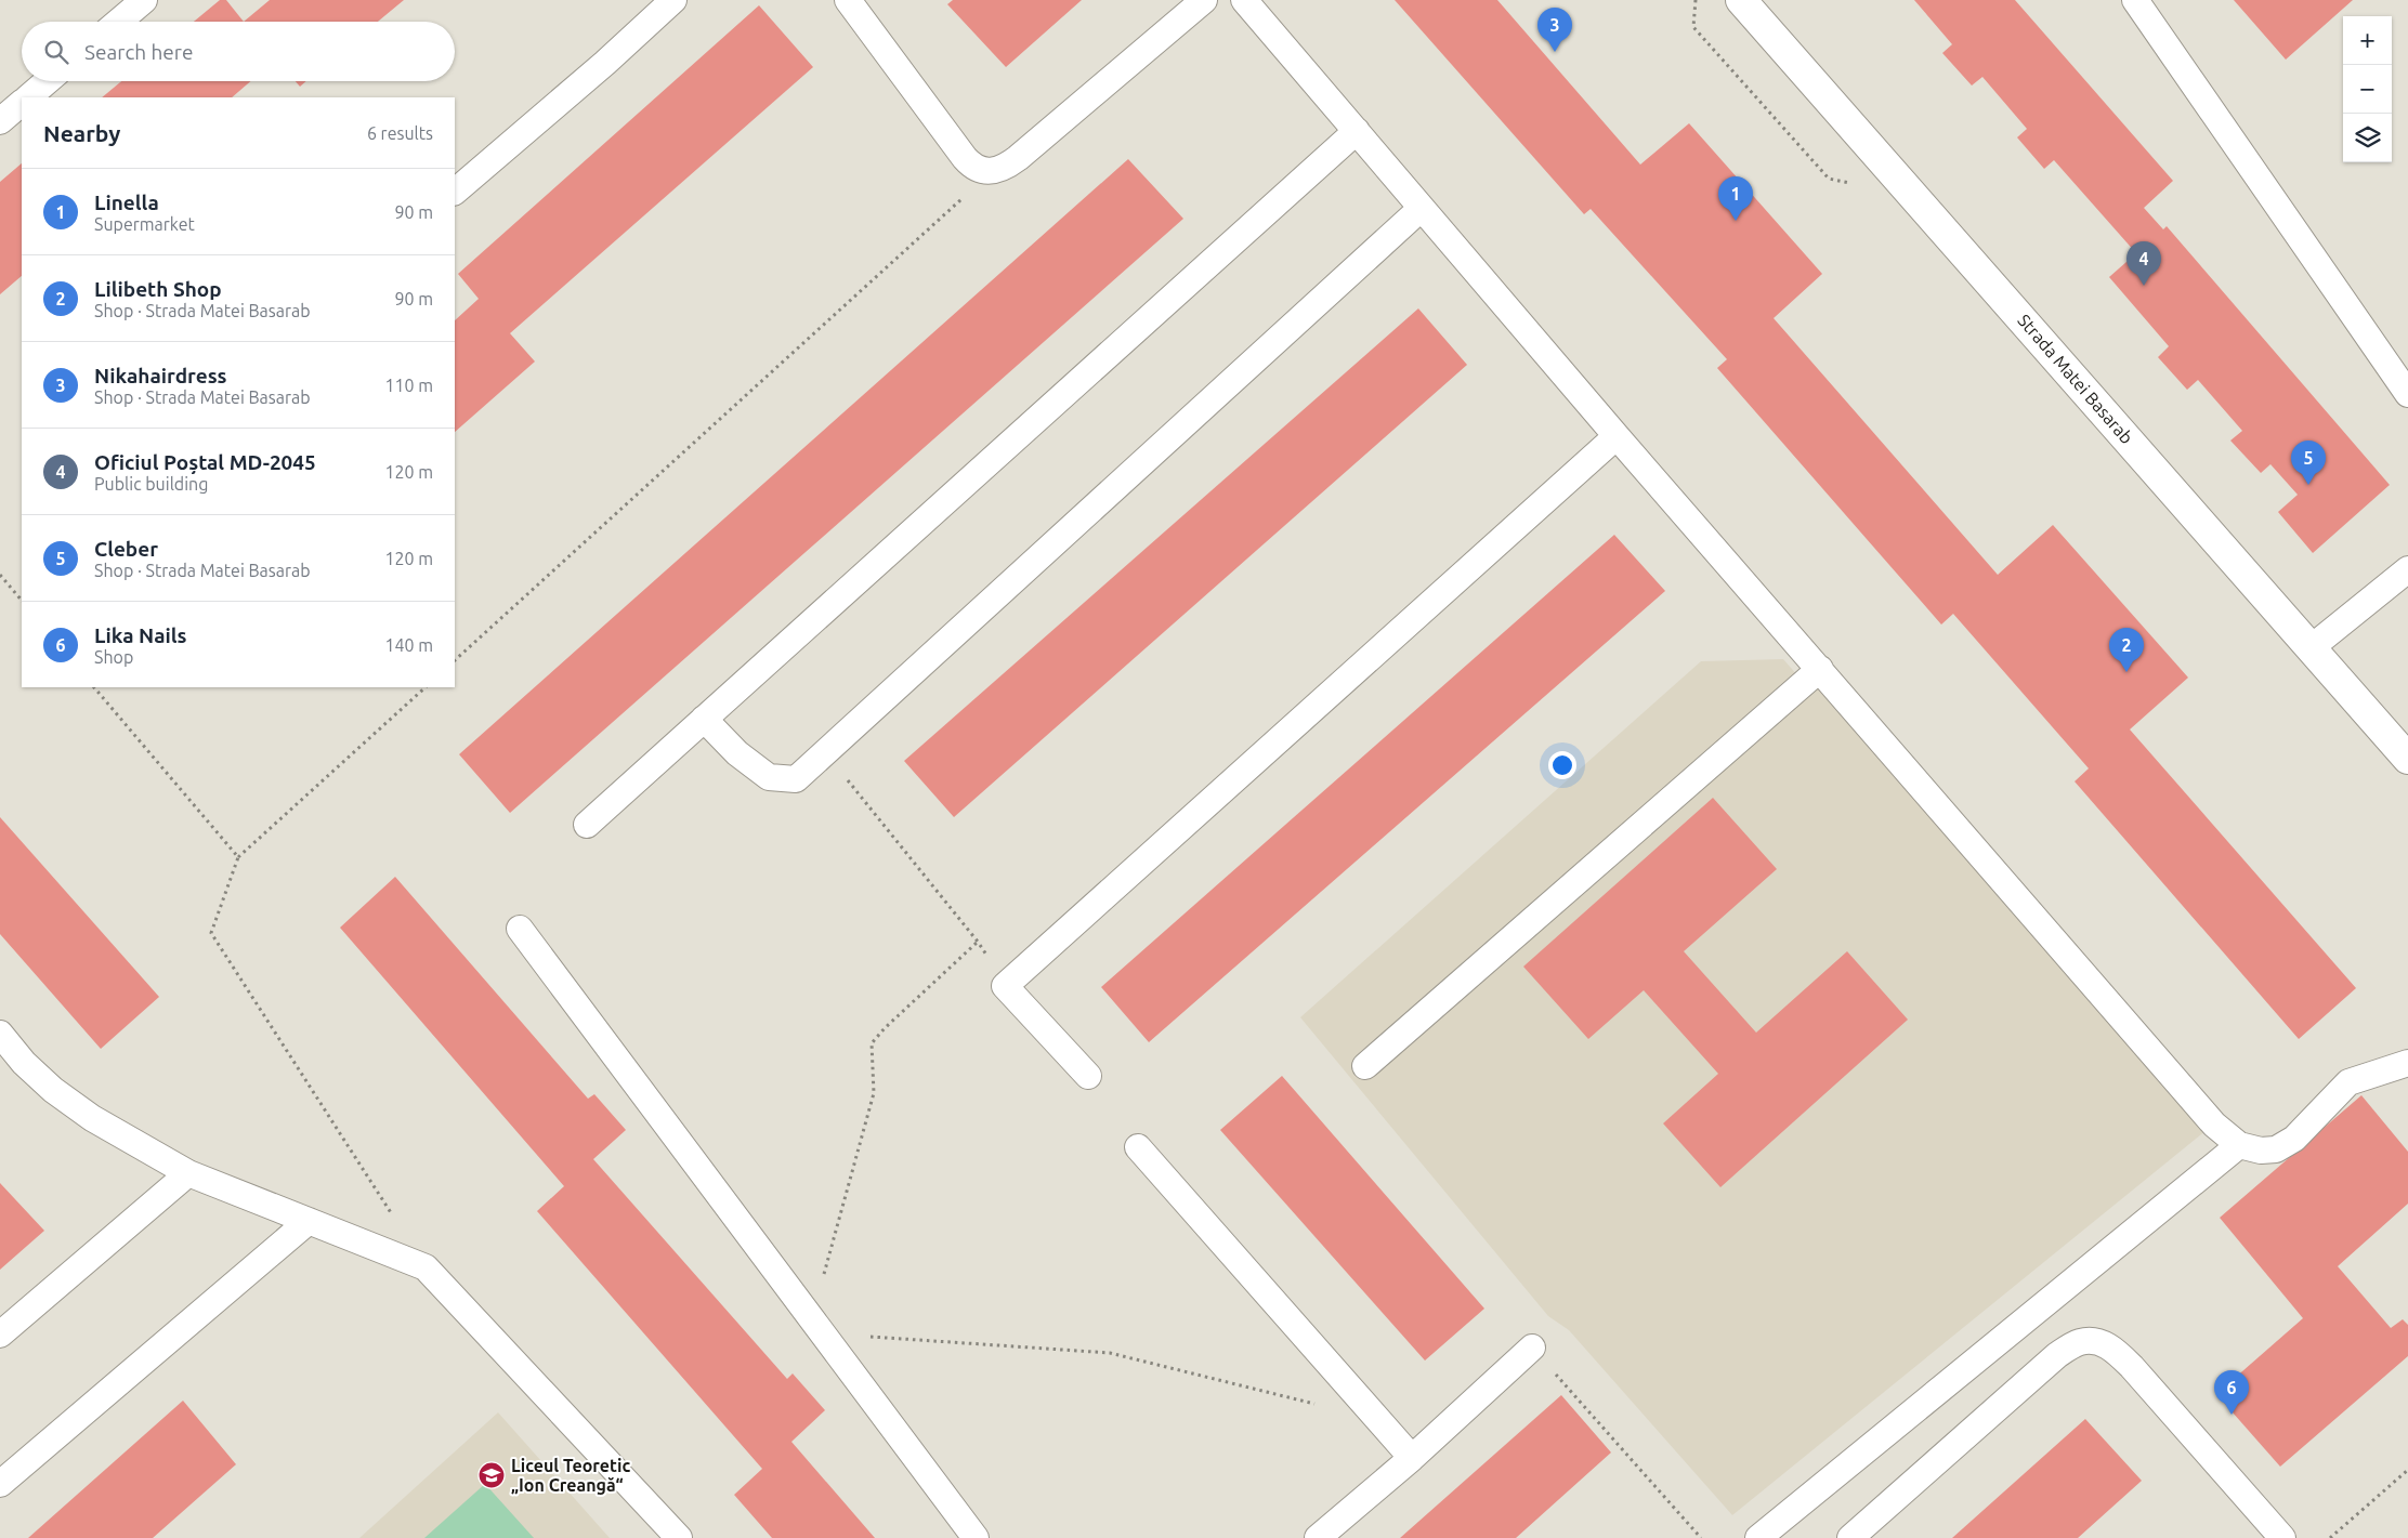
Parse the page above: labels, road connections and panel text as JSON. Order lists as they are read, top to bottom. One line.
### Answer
{"streets":{"street":["Strada Matei Basarab"]},"places":{"school or university":["Liceul Teoretic „Ion Creangă“"]},"page":{"pins":["3","1","4","5","2","6"],"map_buttons":["+","−"],"search":"Search here","heading":["Nearby","6 results"],"list":[{"mark":"1","name":"Linella","note":"Supermarket","value":"90 m"},{"mark":"2","name":"Lilibeth Shop","note":"Shop · Strada Matei Basarab","value":"90 m"},{"mark":"3","name":"Nikahairdress","note":"Shop · Strada Matei Basarab","value":"110 m"},{"mark":"4","name":"Oficiul Poștal MD-2045","note":"Public building","value":"120 m"},{"mark":"5","name":"Cleber","note":"Shop · Strada Matei Basarab","value":"120 m"},{"mark":"6","name":"Lika Nails","note":"Shop","value":"140 m"}]}}
